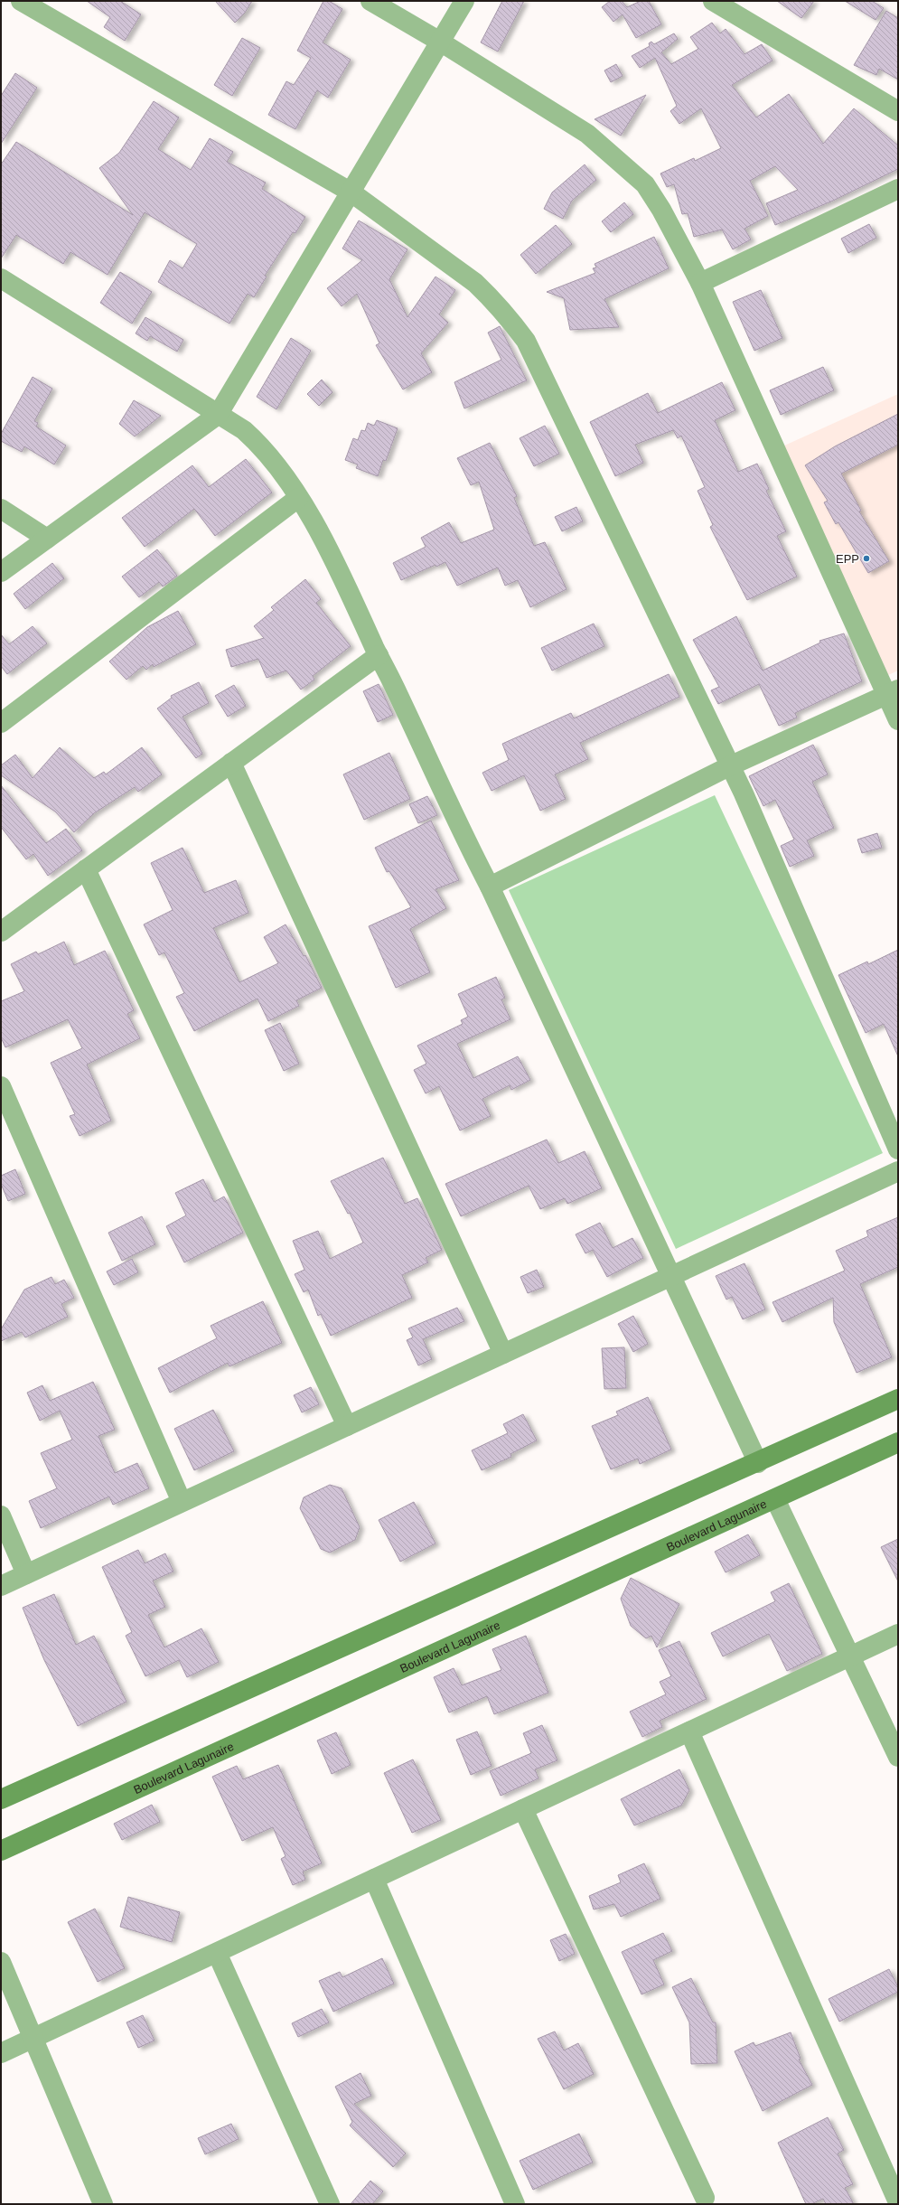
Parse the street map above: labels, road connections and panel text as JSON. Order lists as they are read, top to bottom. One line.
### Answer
{"streets":{"main road":["Boulevard Lagunaire"]},"places":["EPP"]}
